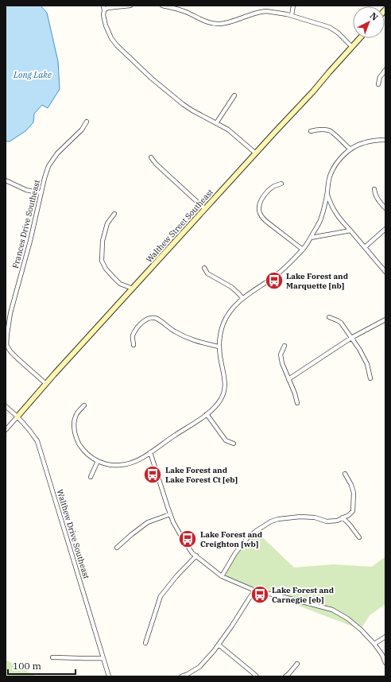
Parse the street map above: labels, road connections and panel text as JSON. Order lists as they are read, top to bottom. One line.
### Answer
{"streets":{"street":["Frances Drive Southeast","Walthew Street Southeast","Walthew Drive Southeast"]},"crossings":[["Frances Drive Southeast","Walthew Street Southeast"],["Walthew Street Southeast","Walthew Drive Southeast"]],"water":["Long Lake"],"places":{"bus stop":["Lake Forest and Marquette [nb]","Lake Forest and Lake Forest Ct [eb]","Lake Forest and Creighton [wb]","Lake Forest and Carnegie [eb]"]},"scale_bar":"100 m","north":"top right"}
